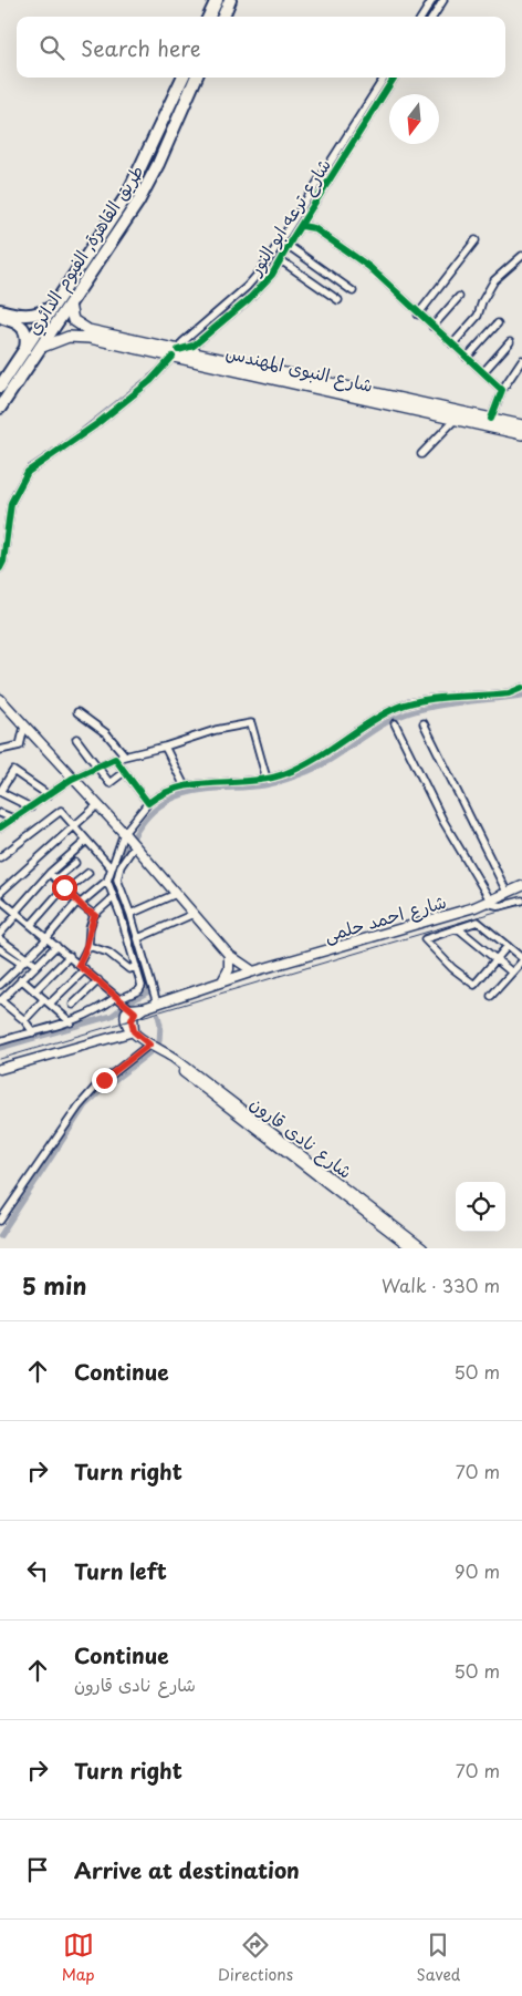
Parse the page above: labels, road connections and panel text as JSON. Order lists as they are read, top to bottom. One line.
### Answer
{"streets":{"highway":["طريق القاهرة, الفيوم الدائري"],"main road":["شارع النبوى المهندس","شارع احمد حلمى","شارع نادى قارون"],"street":["شارع ترعه ابو النور"]},"crossings":[["شارع ترعه ابو النور","شارع النبوى المهندس"],["طريق القاهرة, الفيوم الدائري","شارع النبوى المهندس"]],"north":"bottom","page":{"search":"Search here","heading":["5 min","Walk · 330 m"],"list":[["Continue","50 m"],["Turn right","70 m"],["Turn left","90 m"],["Continue","شارع نادى قارون","50 m"],["Turn right","70 m"],"Arrive at destination"],"nav":["Map","Directions","Saved"]}}
